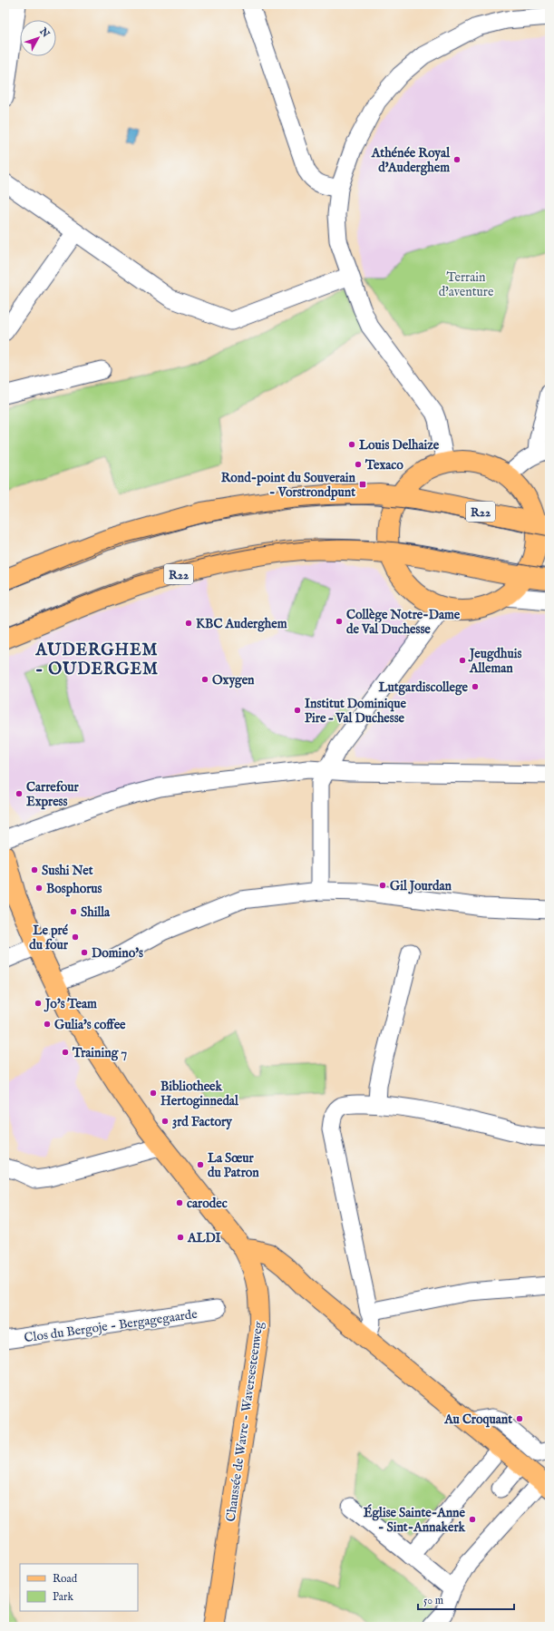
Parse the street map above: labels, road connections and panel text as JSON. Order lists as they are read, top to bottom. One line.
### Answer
{"streets":{"main road":["R22","Chaussée de Wavre - Waversesteenweg"],"street":["Clos du Bergoje - Bergagegaarde"]},"districts":["AUDERGHEM - OUDERGEM"],"parks":["Terrain d'aventure"],"places":{"other":["Athénée Royal d'Auderghem","Louis Delhaize","Texaco","Collège Notre-Dame de Val Duchesse","KBC Auderghem","Jeugdhuis Alleman","Oxygen","Lutgardiscollege","Institut Dominique Pire – Val Duchesse","Carrefour Express","Sushi Net","Gil Jourdan","Bosphorus","Shilla","Le pré du four","Domino's","Jo's Team","Gulia's coffee","Training 7","Bibliotheek Hertoginnedal","3rd Factory","La Sœur du Patron","carodec","ALDI","Au Croquant","Église Sainte-Anne - Sint-Annakerk"],"transit":["Rond-point du Souverain - Vorstrondpunt"]},"legend":["Road","Park"],"scale_bar":"50 m","north":"top right"}
